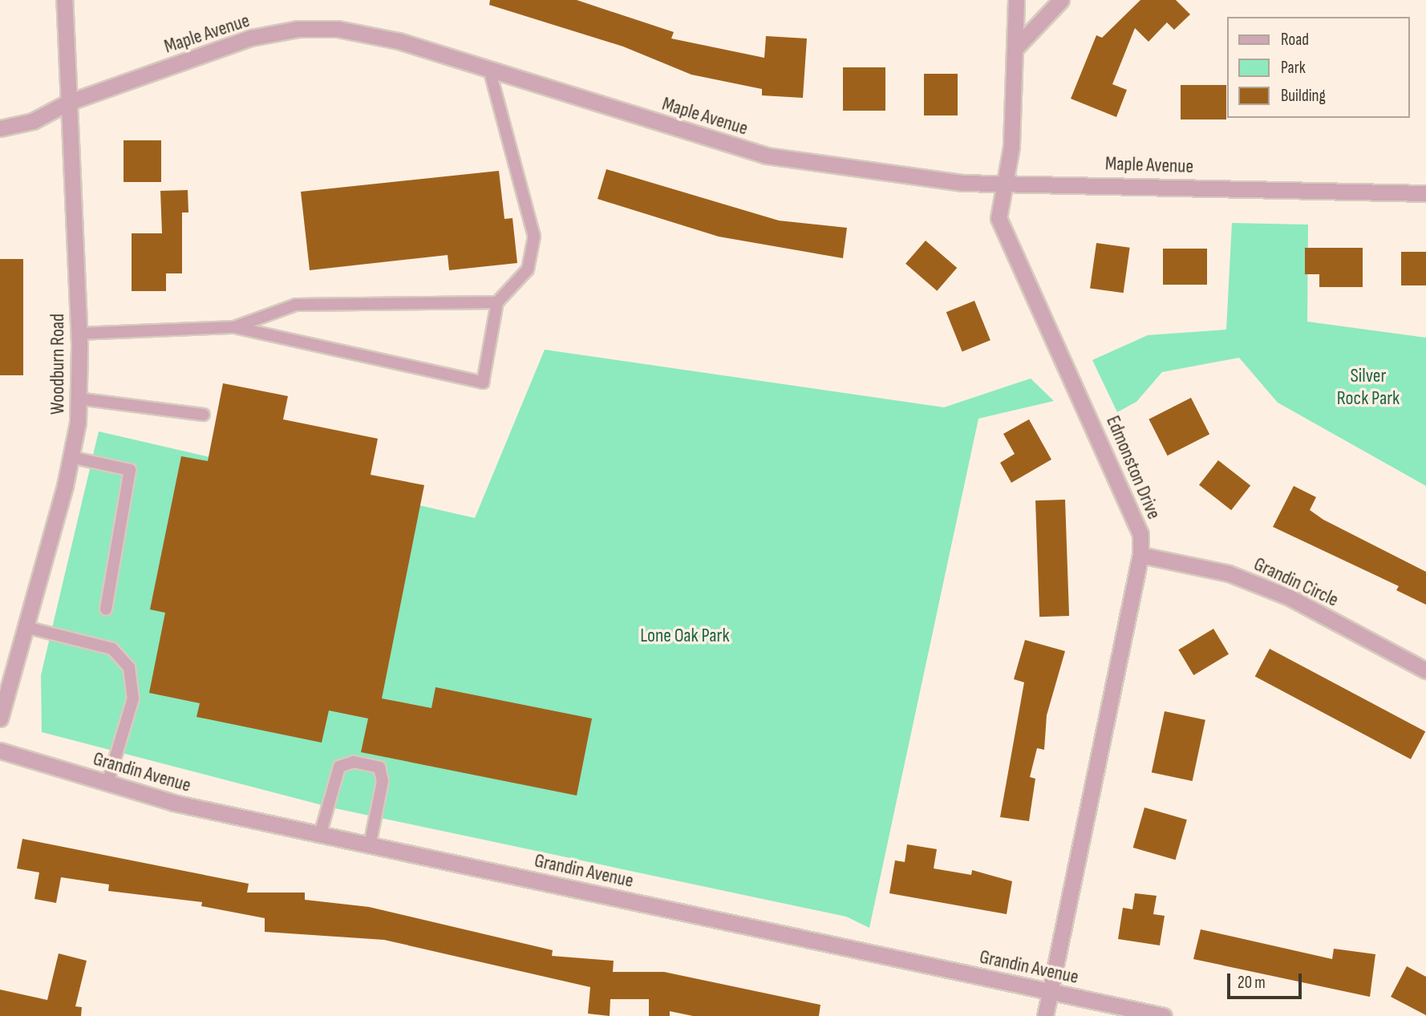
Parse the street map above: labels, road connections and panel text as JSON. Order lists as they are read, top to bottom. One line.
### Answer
{"streets":{"street":["Maple Avenue","Woodburn Road","Edmonston Drive","Grandin Circle","Grandin Avenue"]},"crossings":[["Maple Avenue","Woodburn Road"],["Maple Avenue","Edmonston Drive"],["Edmonston Drive","Grandin Circle"],["Edmonston Drive","Grandin Avenue"]],"parks":["Silver Rock Park","Lone Oak Park"],"legend":["Road","Park","Building"],"scale_bar":"20 m"}
